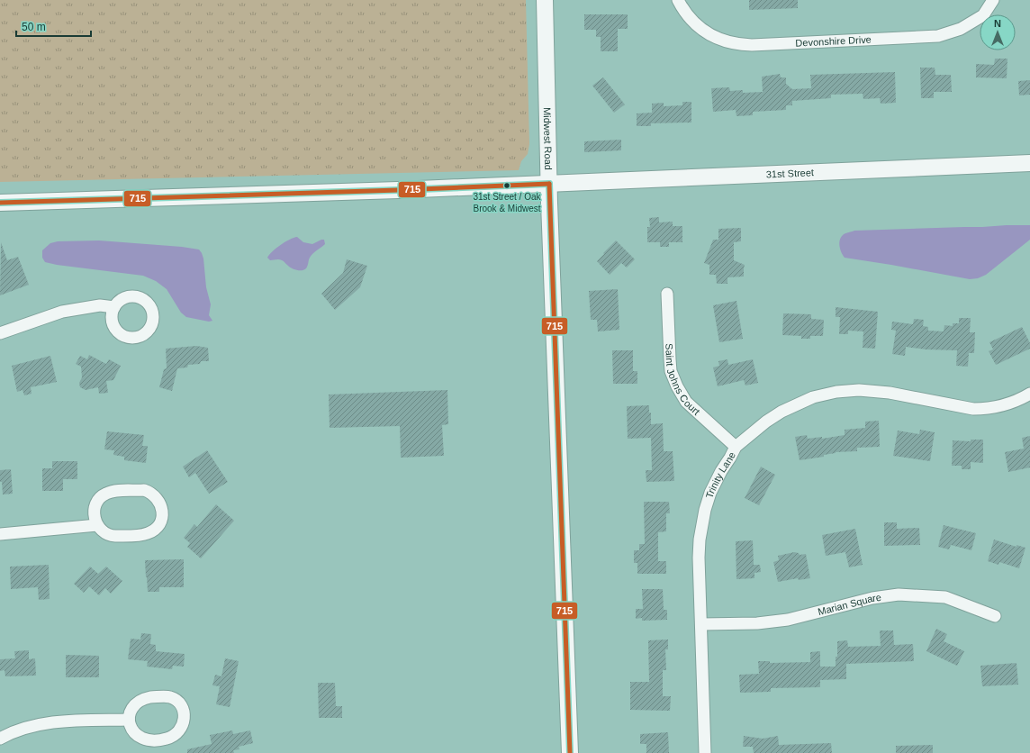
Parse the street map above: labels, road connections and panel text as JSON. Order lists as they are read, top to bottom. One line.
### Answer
{"streets":{"main road":["Midwest Road","31st Street"],"street":["Devonshire Drive","Saint Johns Court","Trinity Lane","Marian Square"]},"crossings":[["Midwest Road","31st Street"],["Saint Johns Court","Trinity Lane"],["Trinity Lane","Marian Square"]],"places":["31st Street / Oak Brook & Midwest"],"lines":["transit line 715"],"scale_bar":"50 m","north":"top"}
